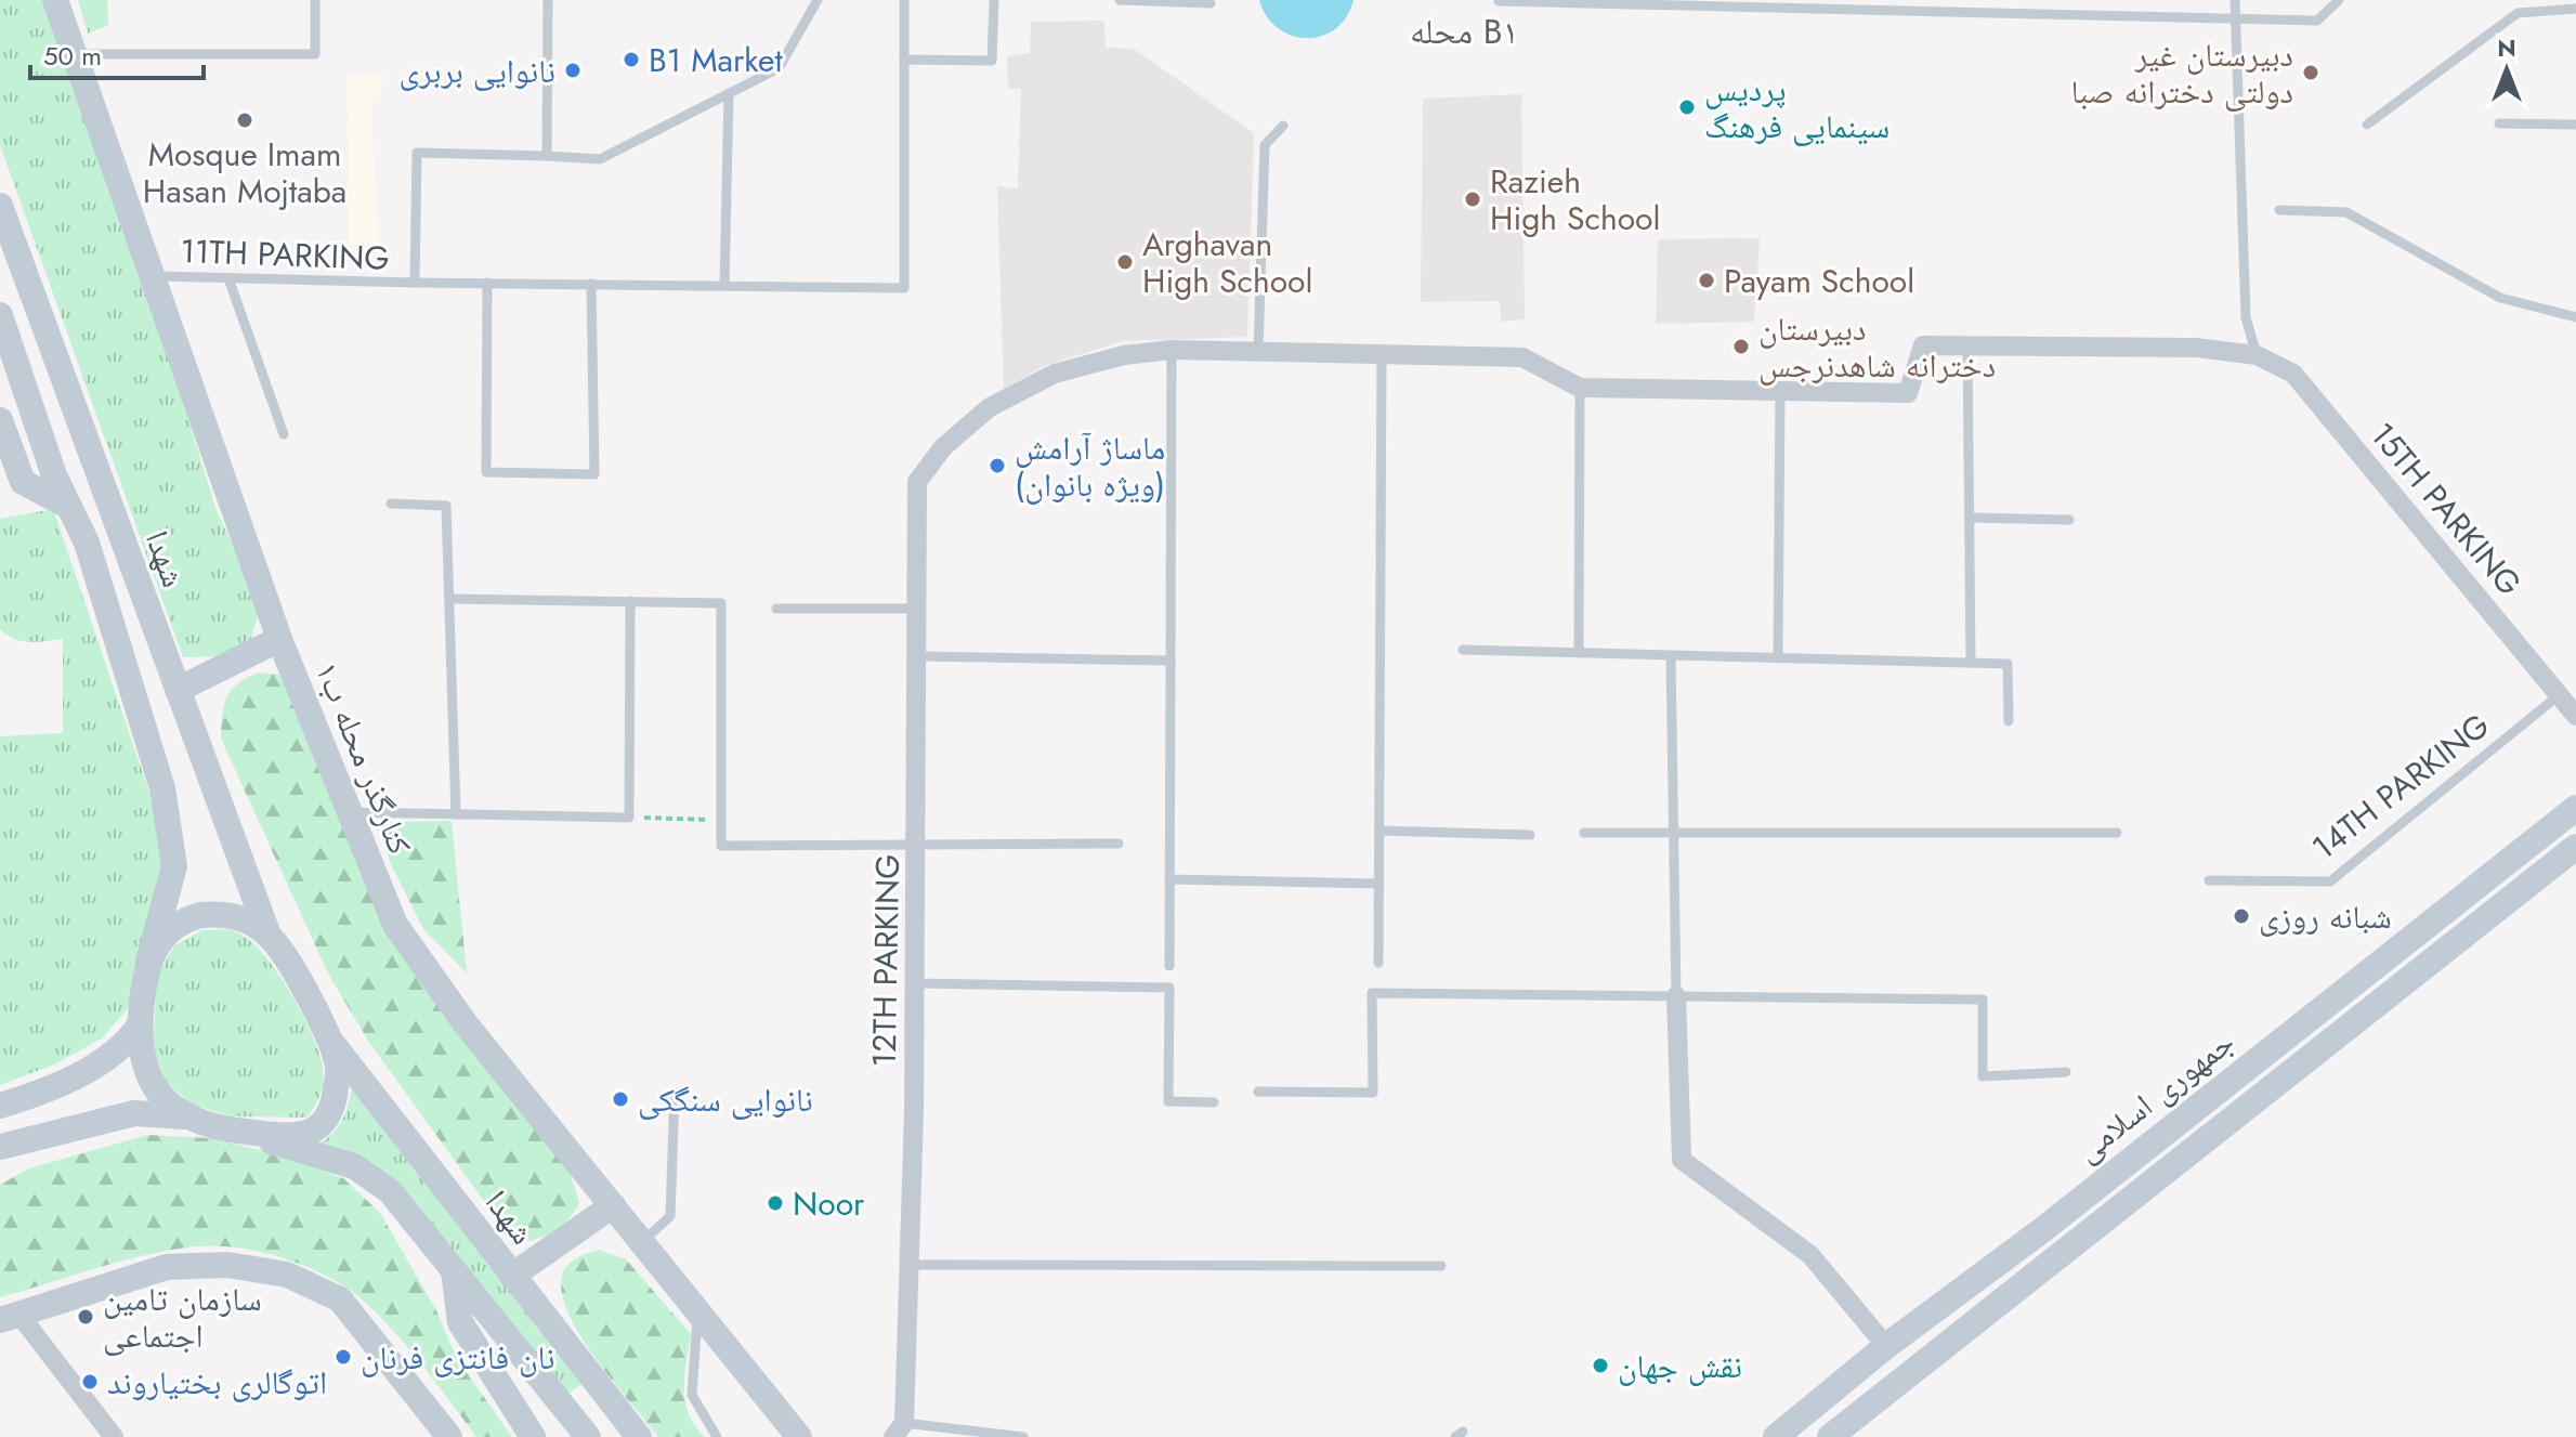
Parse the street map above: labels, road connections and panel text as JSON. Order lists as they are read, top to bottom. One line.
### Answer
{"streets":{"main road":["شهدا","کنارگذر محله ب۱","جمهوری اسلامی"],"street":["15TH PARKING","12TH PARKING"],"lane":["11TH PARKING","14TH PARKING"]},"crossings":[["11TH PARKING","کنارگذر محله ب۱"],["15TH PARKING","14TH PARKING"]],"districts":["محله B۱"],"places":["B1 Market","نانوایی بربری","دبیرستان غیر دولتی دخترانه صبا","پردیس سینمایی فرهنگ","Mosque Imam Hasan Mojtaba","Razieh High School","Arghavan High School","Payam School","دبیرستان دخترانه شاهدنرجس","ماساژ آرامش (ویژه بانوان)","شبانه روزی","نانوایی سنگکی","Noor","سازمان تامین اجتماعی","نان فانتزی فرنان","نقش جهان","اتوگالری بختیاروند"],"scale_bar":"50 m","north":"top"}
